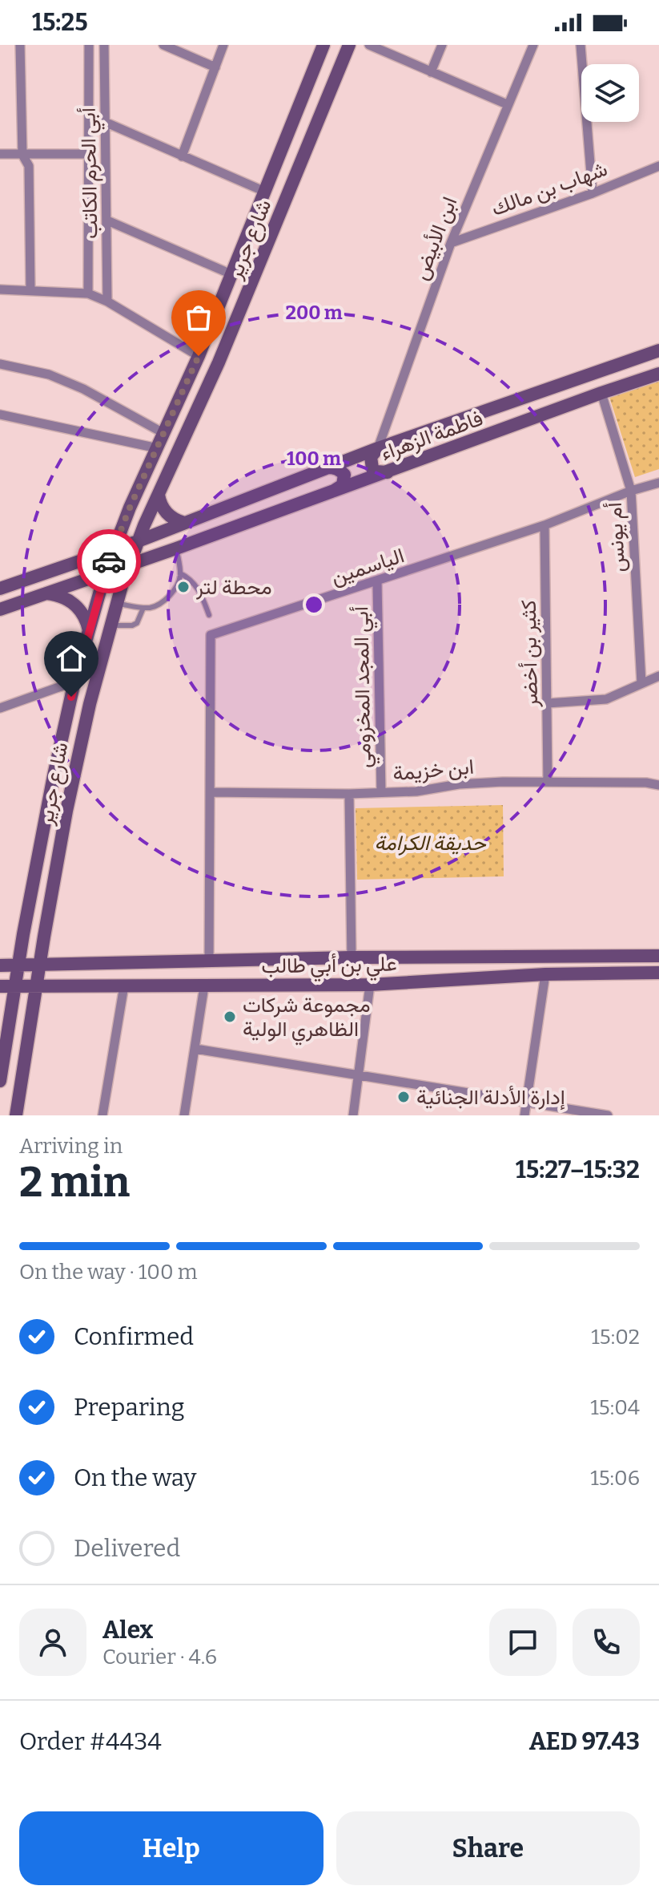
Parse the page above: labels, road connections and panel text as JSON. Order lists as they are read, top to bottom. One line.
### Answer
{"streets":{"main road":["شارع جرير","فاطمة الزهراء","علي بن أبي طالب"],"street":["أبي الحرم الكاتب","شهاب بن مالك","ابن الأبيض","أم يونس","الياسمين","كثير بن أخضر","أبي المجد المخزومي","ابن خزيمة"]},"crossings":[["شهاب بن مالك","ابن الأبيض"],["شارع جرير","فاطمة الزهراء"],["شارع جرير","علي بن أبي طالب"],["فاطمة الزهراء","أم يونس"],["أم يونس","الياسمين"],["الياسمين","كثير بن أخضر"],["الياسمين","أبي المجد المخزومي"],["الياسمين","ابن خزيمة"],["الياسمين","علي بن أبي طالب"],["كثير بن أخضر","ابن خزيمة"],["أبي المجد المخزومي","ابن خزيمة"]],"parks":["حديقة الكرامة"],"places":["محطة لتر","مجموعة شركات الظاهري الولية","إدارة الأدلة الجنائية"],"page":{"status":"15:25","heading":["2 min","Arriving in","15:27–15:32"],"panel":["Alex","Courier · 4.6","Order #4434","AED 97.43"],"bar":"On the way · 100 m","list":[["Confirmed","15:02"],["Preparing","15:04"],["On the way","15:06"],"Delivered"],"buttons":["Help","Share"]},"rings":["200 m","100 m"]}
